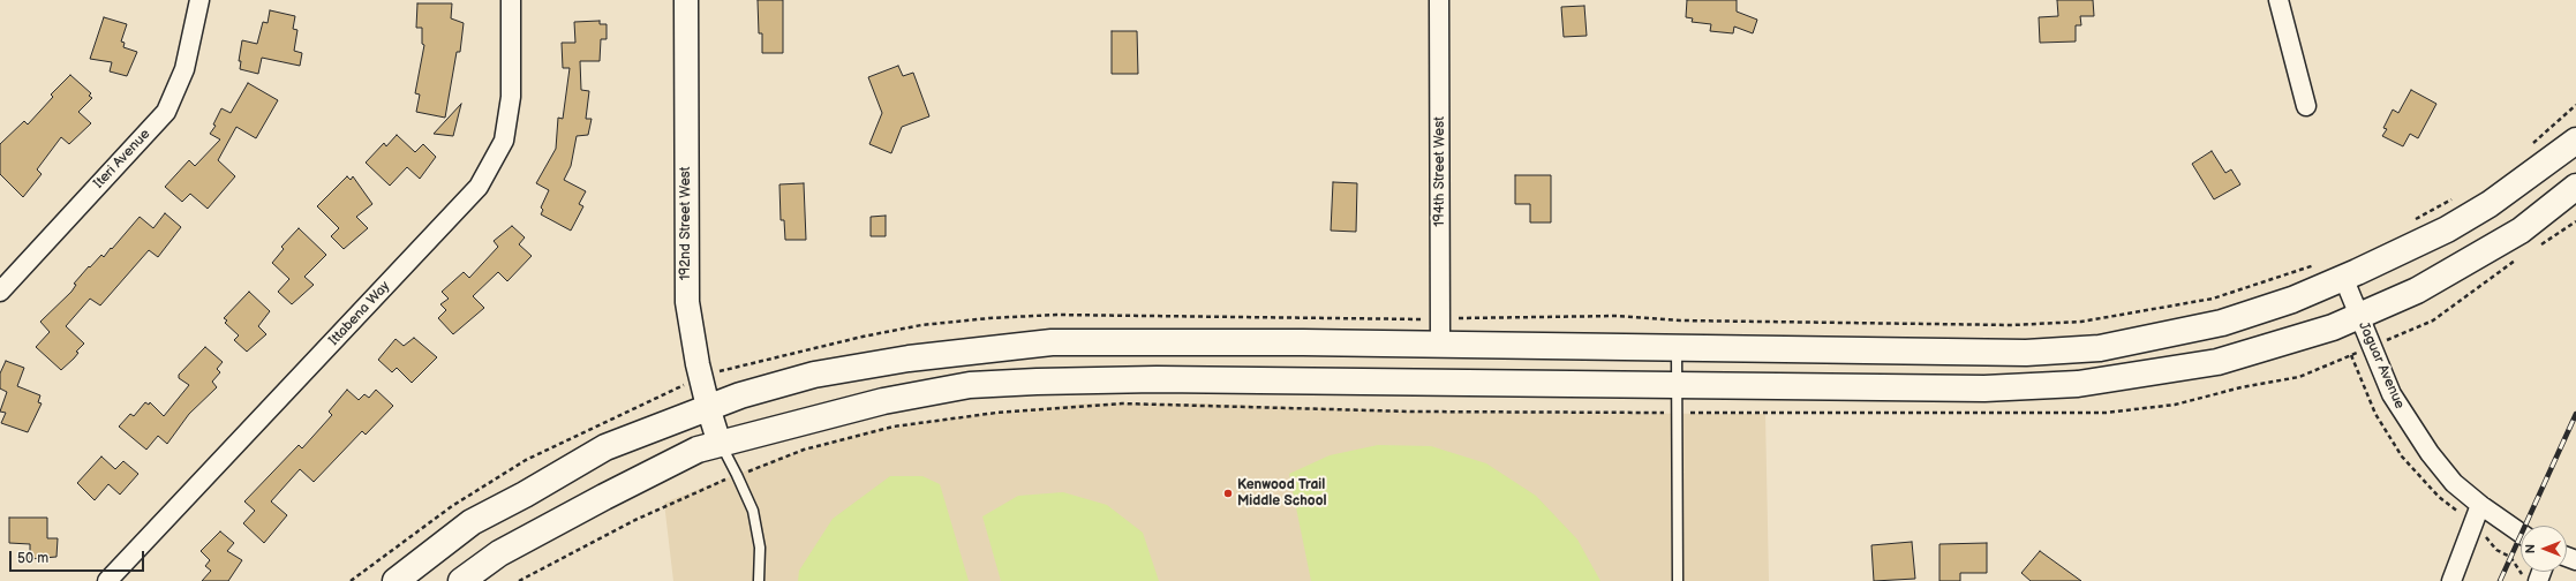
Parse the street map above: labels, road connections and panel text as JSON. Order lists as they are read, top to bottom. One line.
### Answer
{"streets":{"street":["Iteri Avenue","194th Street West","192nd Street West","Ittabena Way","Jaguar Avenue"]},"places":["Kenwood Trail Middle School"],"scale_bar":"50 m","north":"left"}
